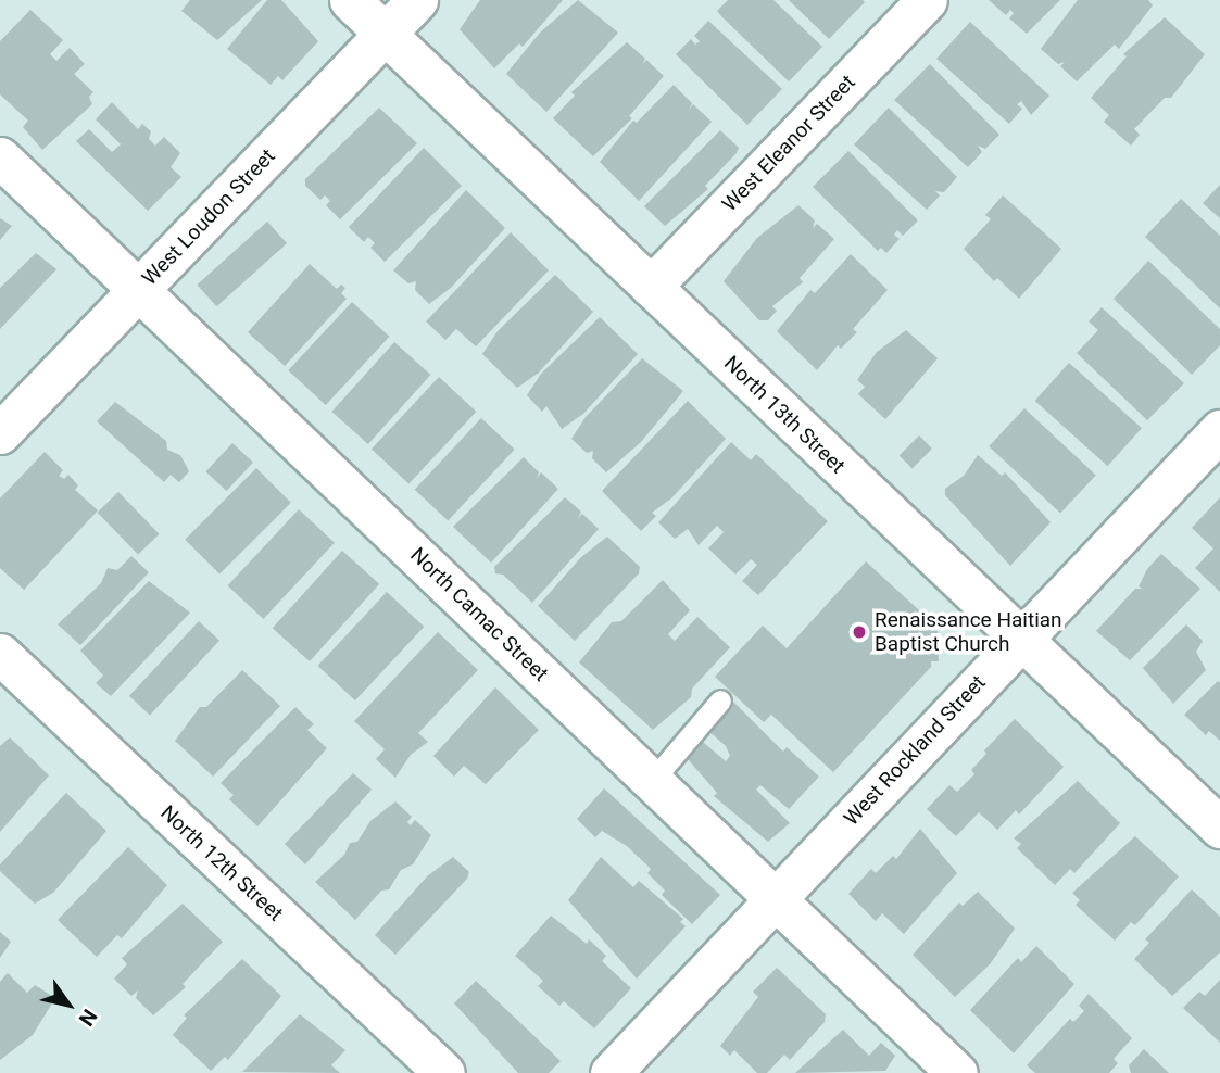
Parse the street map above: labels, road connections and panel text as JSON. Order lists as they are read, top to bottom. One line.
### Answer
{"streets":{"street":["West Eleanor Street","West Loudon Street","North 13th Street","North Camac Street","West Rockland Street","North 12th Street"]},"crossings":[["West Eleanor Street","North 13th Street"],["West Loudon Street","North 13th Street"],["West Loudon Street","North Camac Street"],["North 13th Street","West Rockland Street"],["North Camac Street","West Rockland Street"]],"places":["Renaissance Haitian Baptist Church"],"north":"bottom right"}
